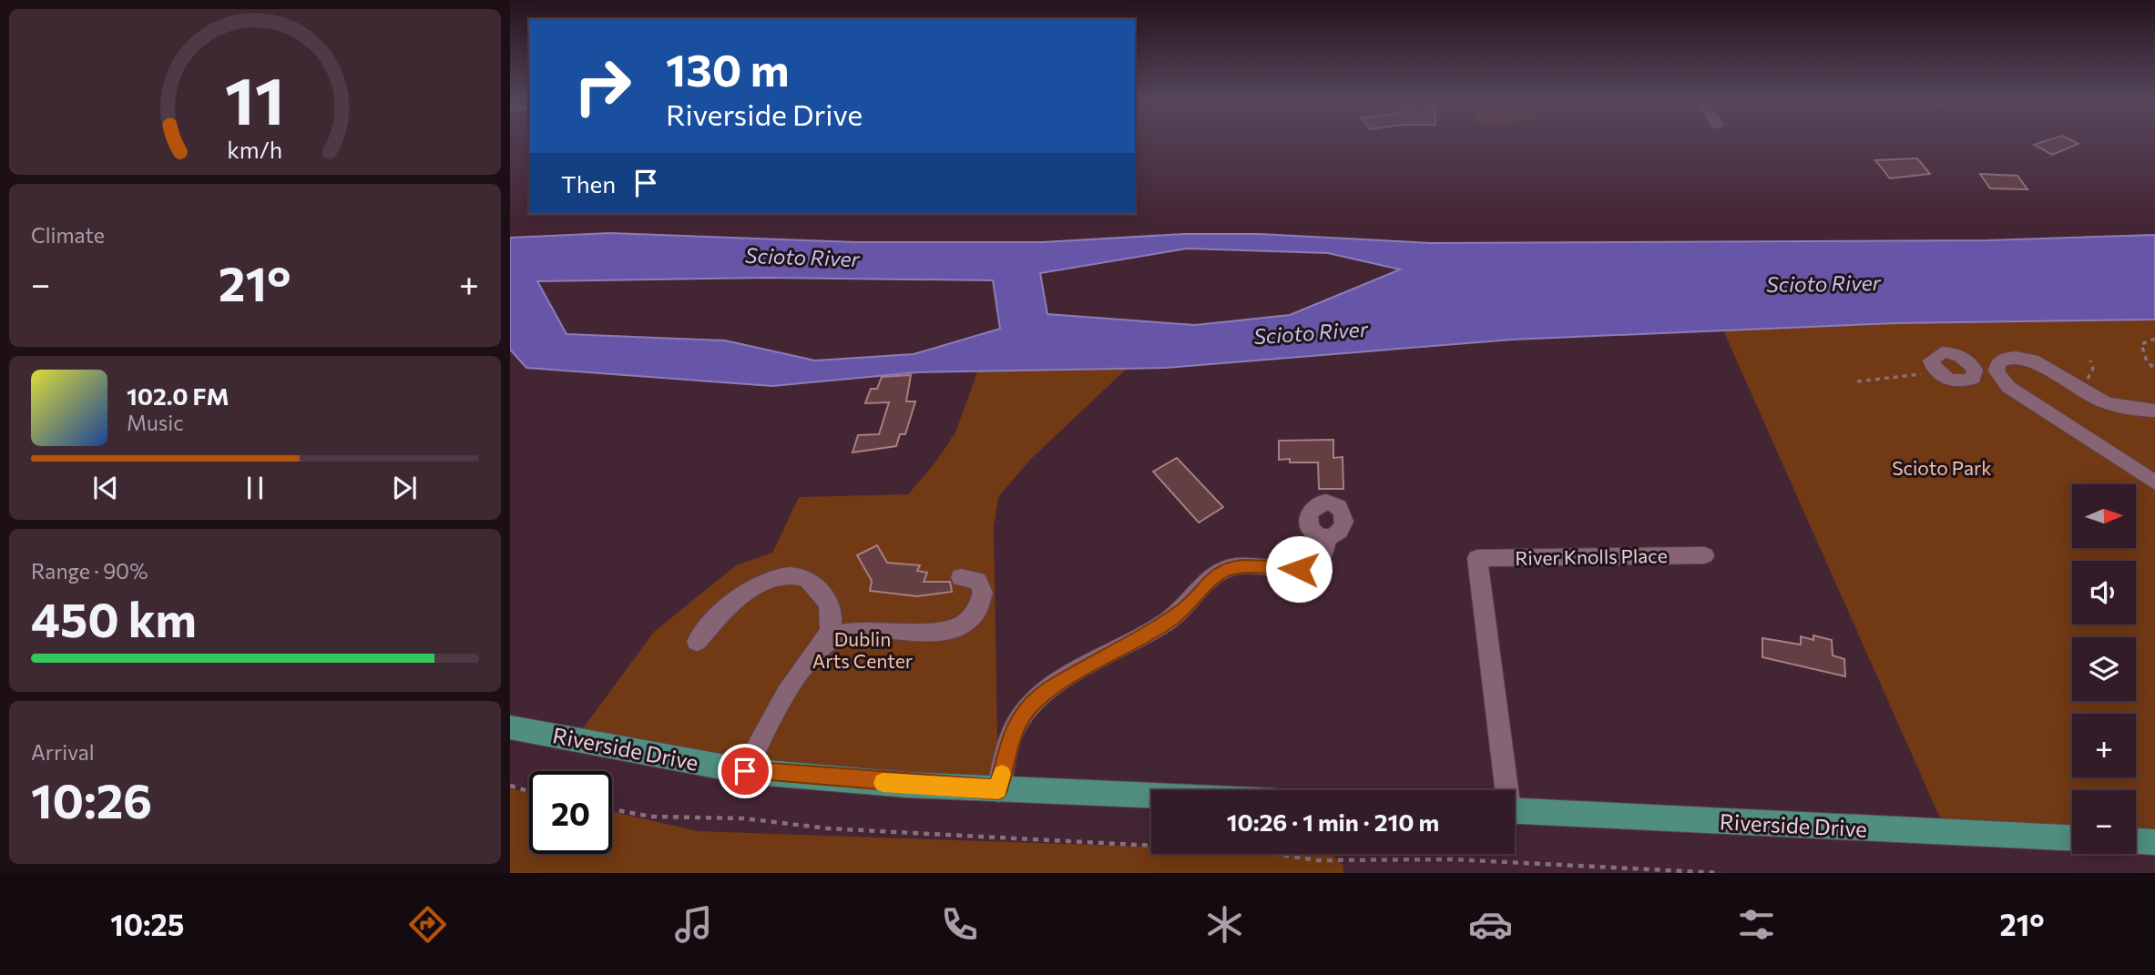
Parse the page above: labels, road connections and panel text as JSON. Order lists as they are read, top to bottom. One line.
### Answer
{"streets":{"main road":["Riverside Drive"],"street":["River Knolls Place"]},"water":["Scioto River"],"parks":["Scioto Park","Dublin Arts Center"],"north":"right","page":{"turn":["130 m","Riverside Drive"],"then":"Then","tile":["Climate",["Range · 90%","450 km"],["Arrival","10:26"]],"heat":["−","21°","+"],"song":["102.0 FM","Music"],"map_buttons":["+","−"],"limit":"20","trip":"10:26 · 1 min · 210 m","tabs":["10:25","21°"],"gauge":["11","km/h"]}}
